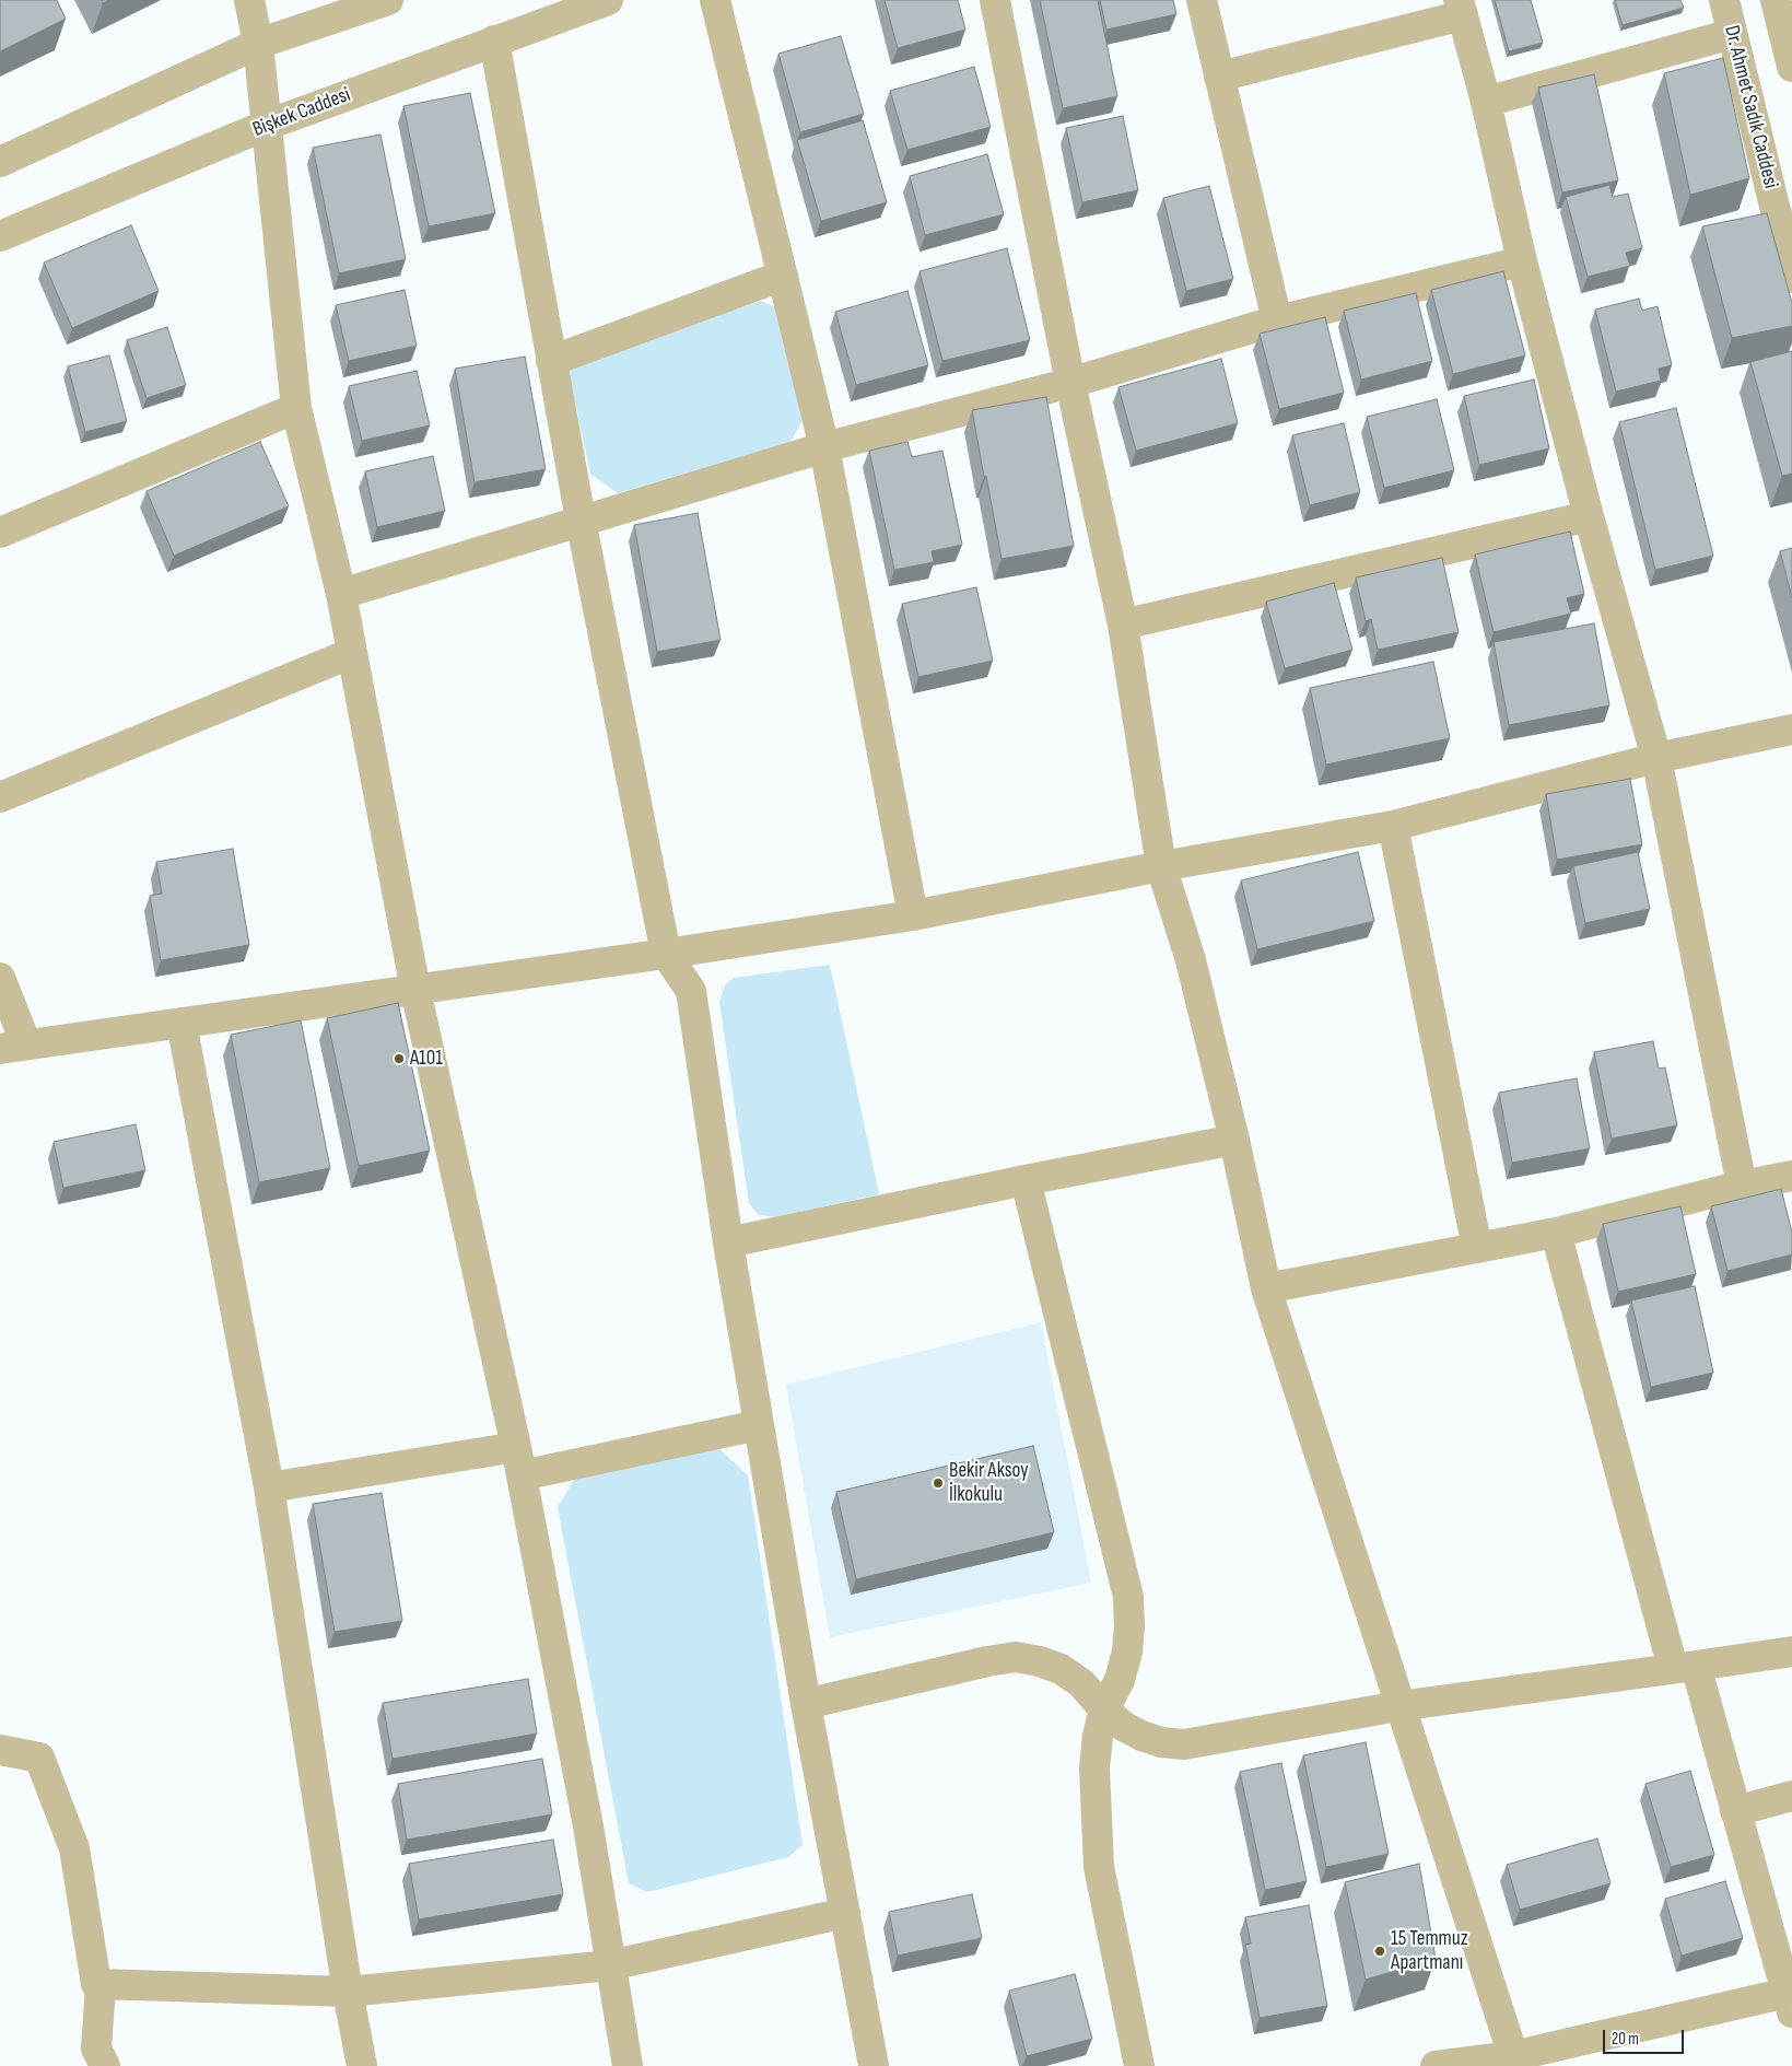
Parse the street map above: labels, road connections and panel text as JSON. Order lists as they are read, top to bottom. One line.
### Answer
{"streets":{"street":["Dr. Ahmet Sadık Caddesi","Bişkek Caddesi"]},"places":["A101","Bekir Aksoy İlkokulu","15 Temmuz Apartmanı"],"scale_bar":"20 m"}
